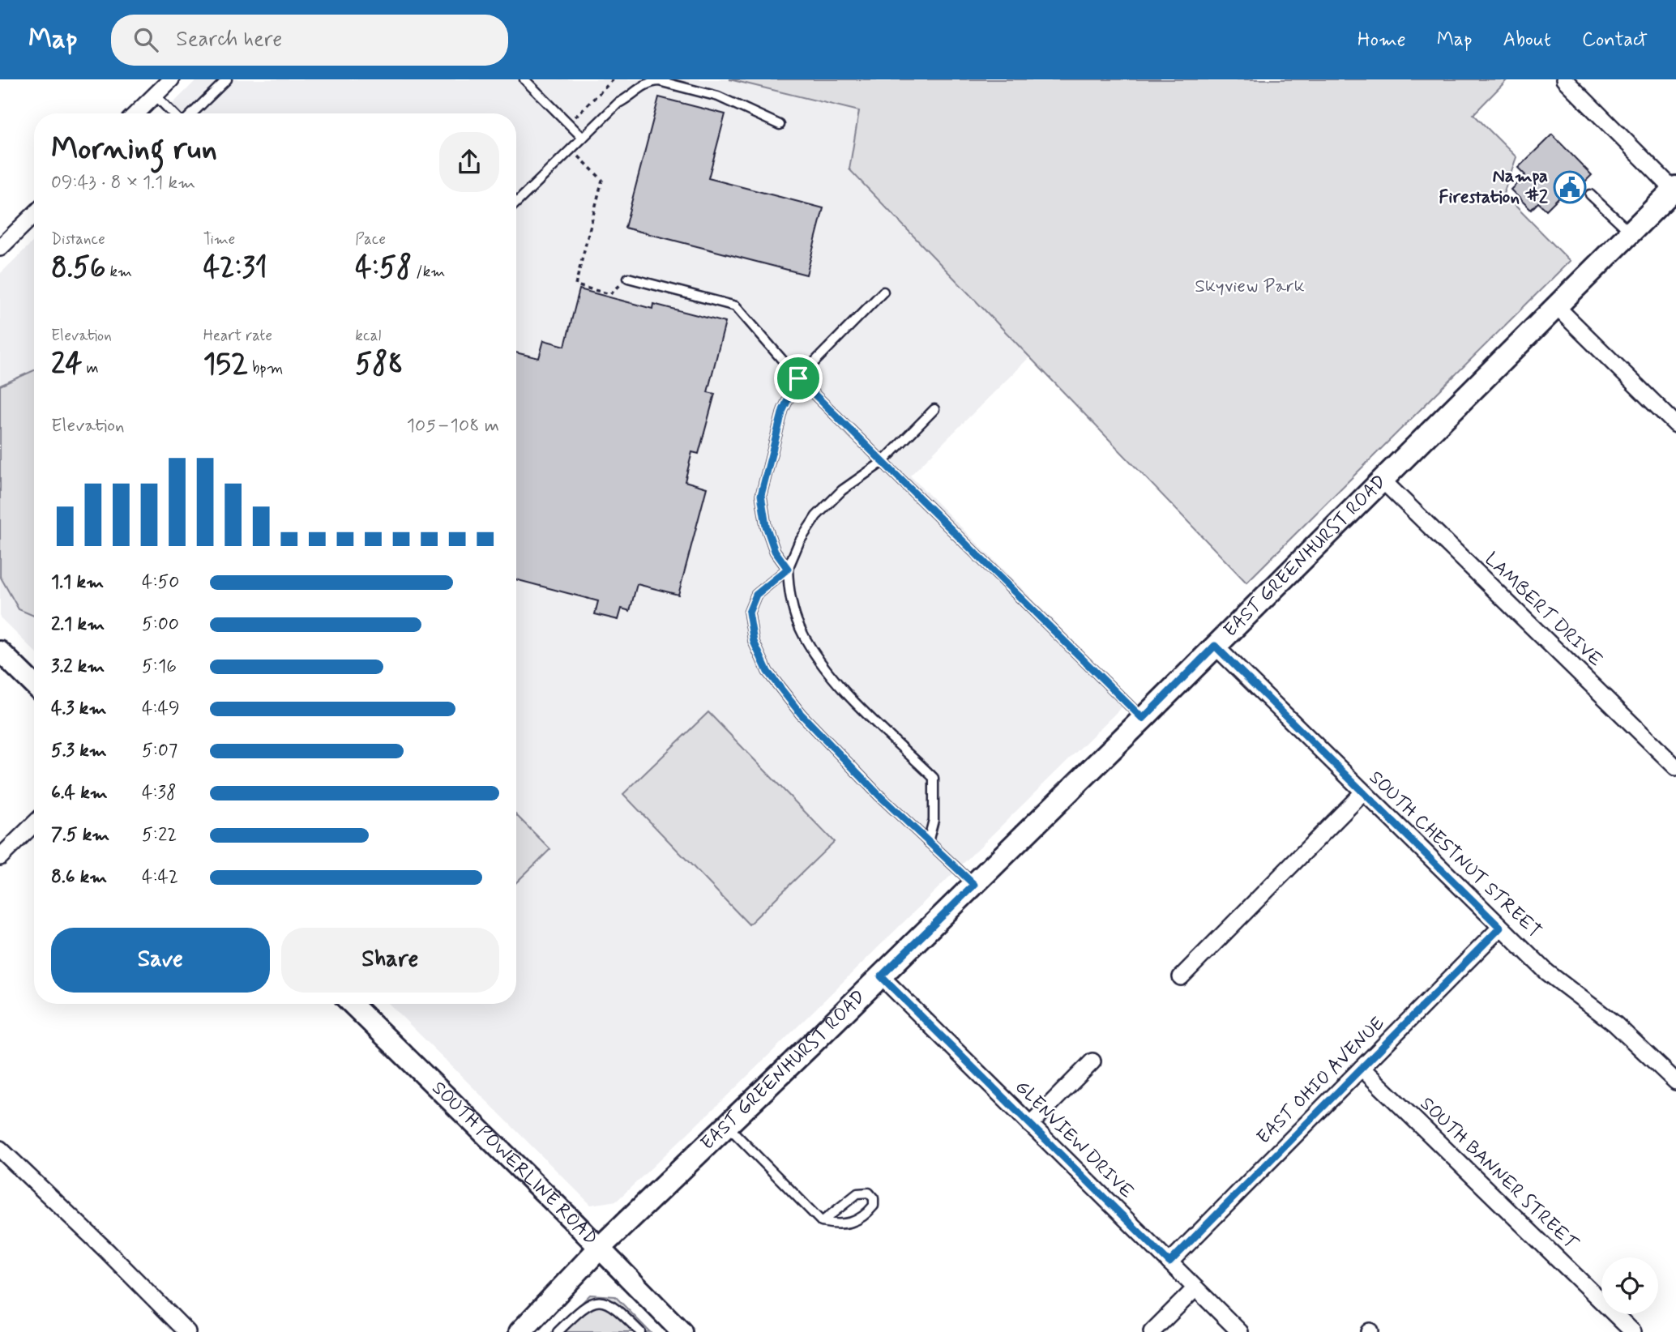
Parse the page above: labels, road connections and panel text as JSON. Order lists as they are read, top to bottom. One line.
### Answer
{"streets":{"main road":["EAST GREENHURST ROAD"],"street":["LAMBERT DRIVE","SOUTH CHESTNUT STREET","EAST OHIO AVENUE","GLENVIEW DRIVE","SOUTH POWERLINE ROAD","SOUTH BANNER STREET"]},"crossings":[["EAST GREENHURST ROAD","LAMBERT DRIVE"],["EAST GREENHURST ROAD","SOUTH CHESTNUT STREET"],["EAST GREENHURST ROAD","GLENVIEW DRIVE"],["EAST GREENHURST ROAD","SOUTH POWERLINE ROAD"],["SOUTH CHESTNUT STREET","EAST OHIO AVENUE"],["EAST OHIO AVENUE","GLENVIEW DRIVE"],["EAST OHIO AVENUE","SOUTH BANNER STREET"]],"parks":["Skyview Park"],"places":{"public building":["Nampa Firestation #2"]},"page":{"header":"Map","search":"Search here","nav":["Home","Map","About","Contact"],"heading":["Morning run","09:43 · 8 × 1.1 km"],"stats":[["Distance","8.56 km"],["Time","42:31"],["Pace","4:58 /km"],["Elevation","24 m"],["Heart rate","152 bpm"],["kcal","588"]],"chart":["Elevation","105–108 m"],"list":[{"name":"1.1 km","note":"4:50"},{"name":"2.1 km","note":"5:00"},{"name":"3.2 km","note":"5:16"},{"name":"4.3 km","note":"4:49"},{"name":"5.3 km","note":"5:07"},{"name":"6.4 km","note":"4:38"},{"name":"7.5 km","note":"5:22"},{"name":"8.6 km","note":"4:42"}],"buttons":["Save","Share"]}}
